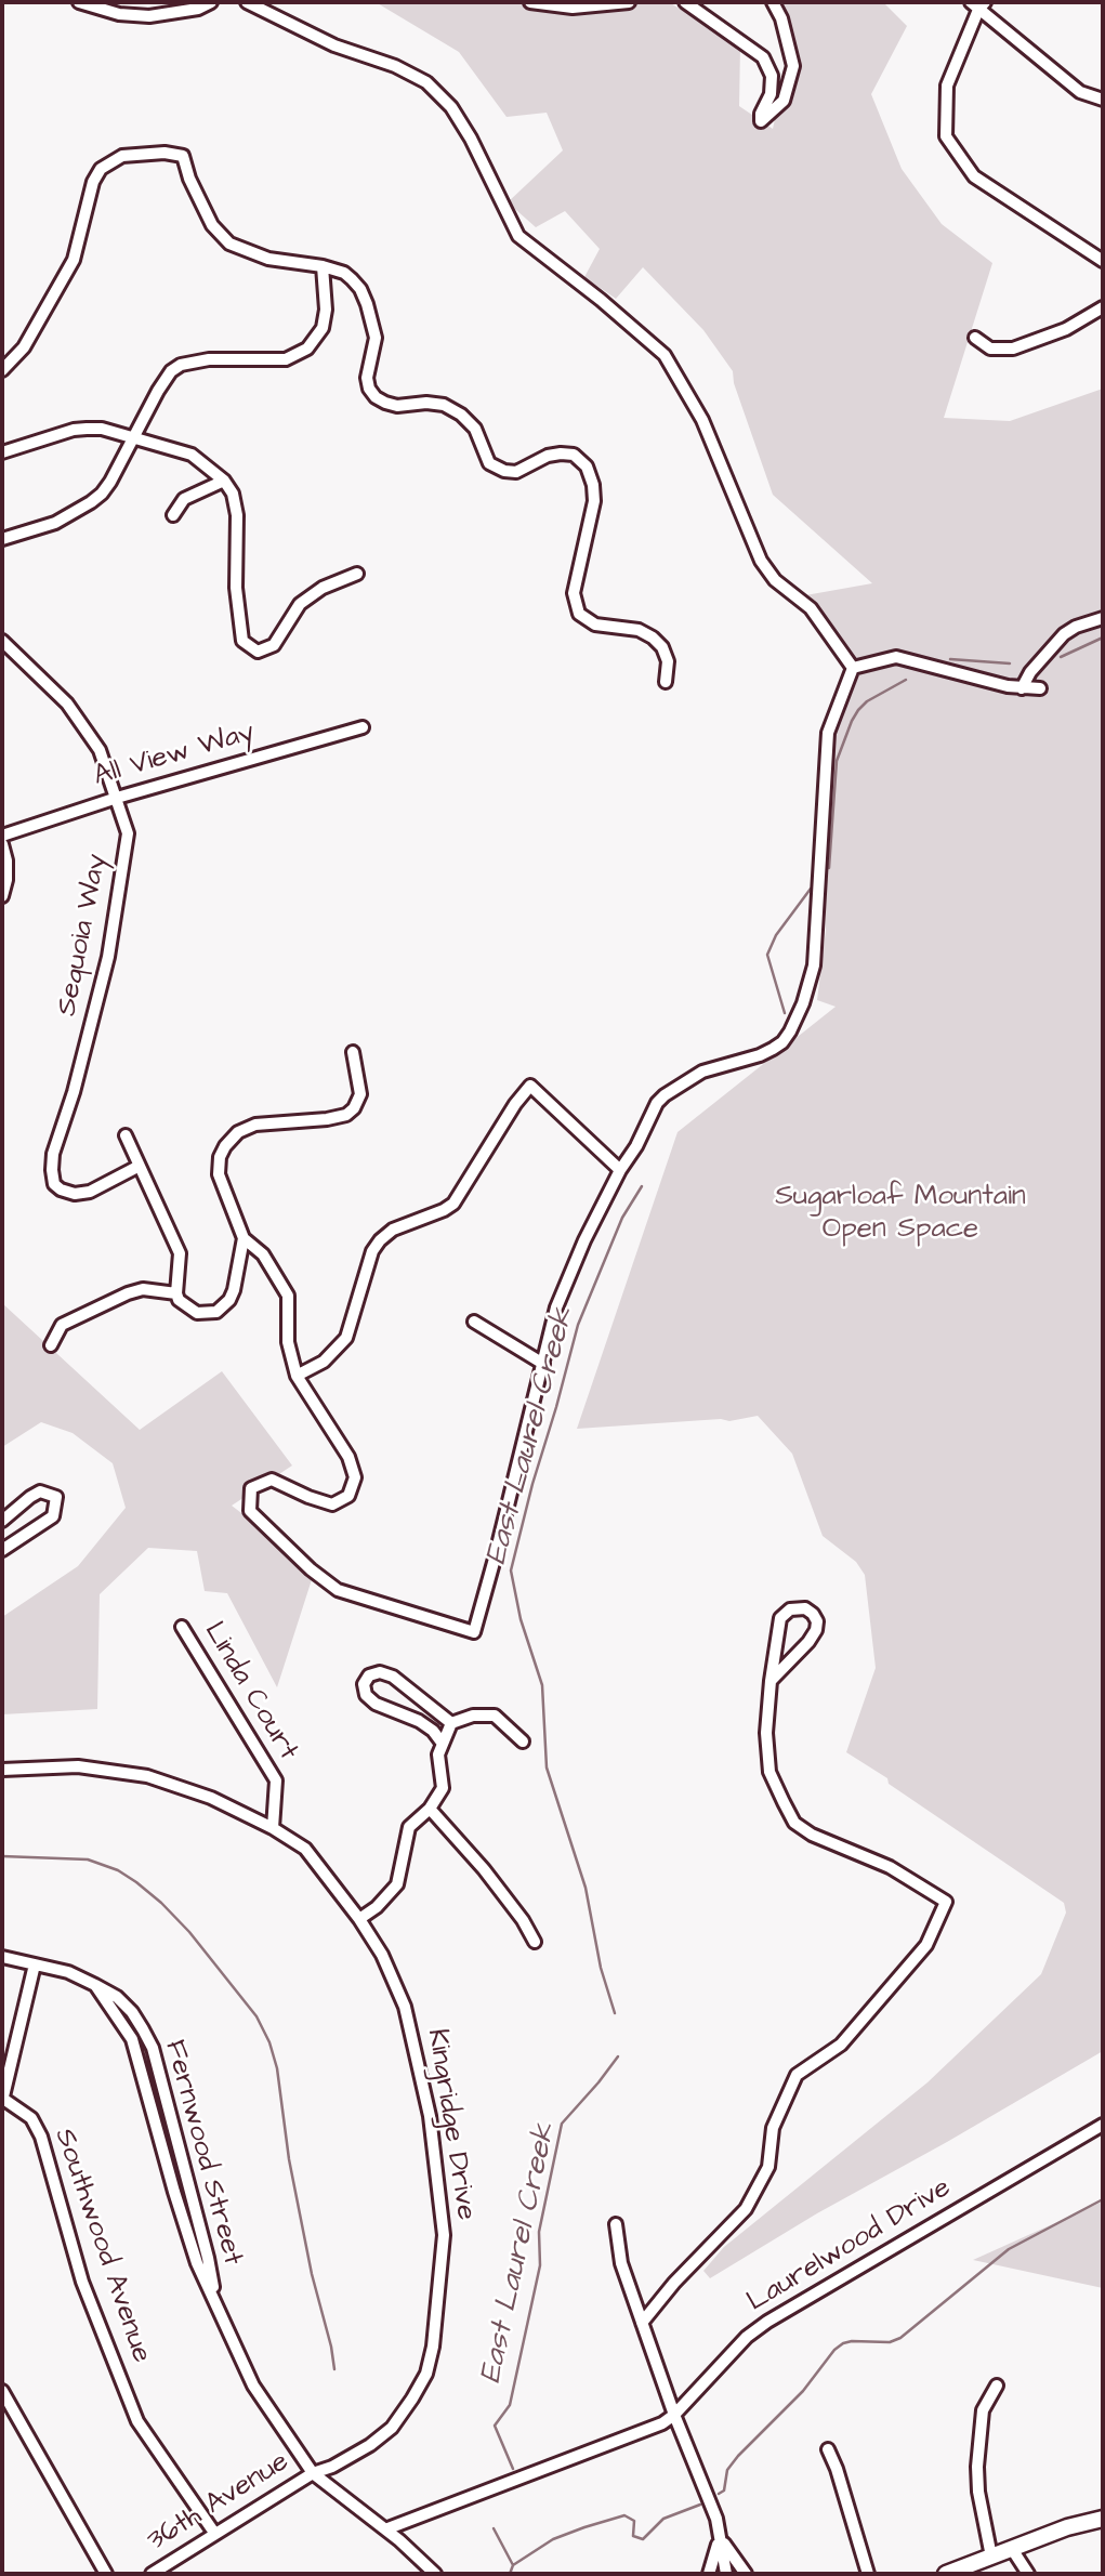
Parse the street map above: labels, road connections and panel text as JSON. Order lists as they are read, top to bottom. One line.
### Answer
{"streets":{"street":["All View Way","Sequoia Way","Linda Court","Kingridge Drive","Fernwood Street","Southwood Avenue","Laurelwood Drive","36th Avenue"]},"crossings":[["All View Way","Sequoia Way"],["Linda Court","Kingridge Drive"],["Kingridge Drive","Fernwood Street"],["Kingridge Drive","36th Avenue"],["Fernwood Street","Laurelwood Drive"],["Fernwood Street","36th Avenue"],["Southwood Avenue","36th Avenue"]],"water":["East Laurel Creek"],"parks":["Sugarloaf Mountain Open Space"]}
